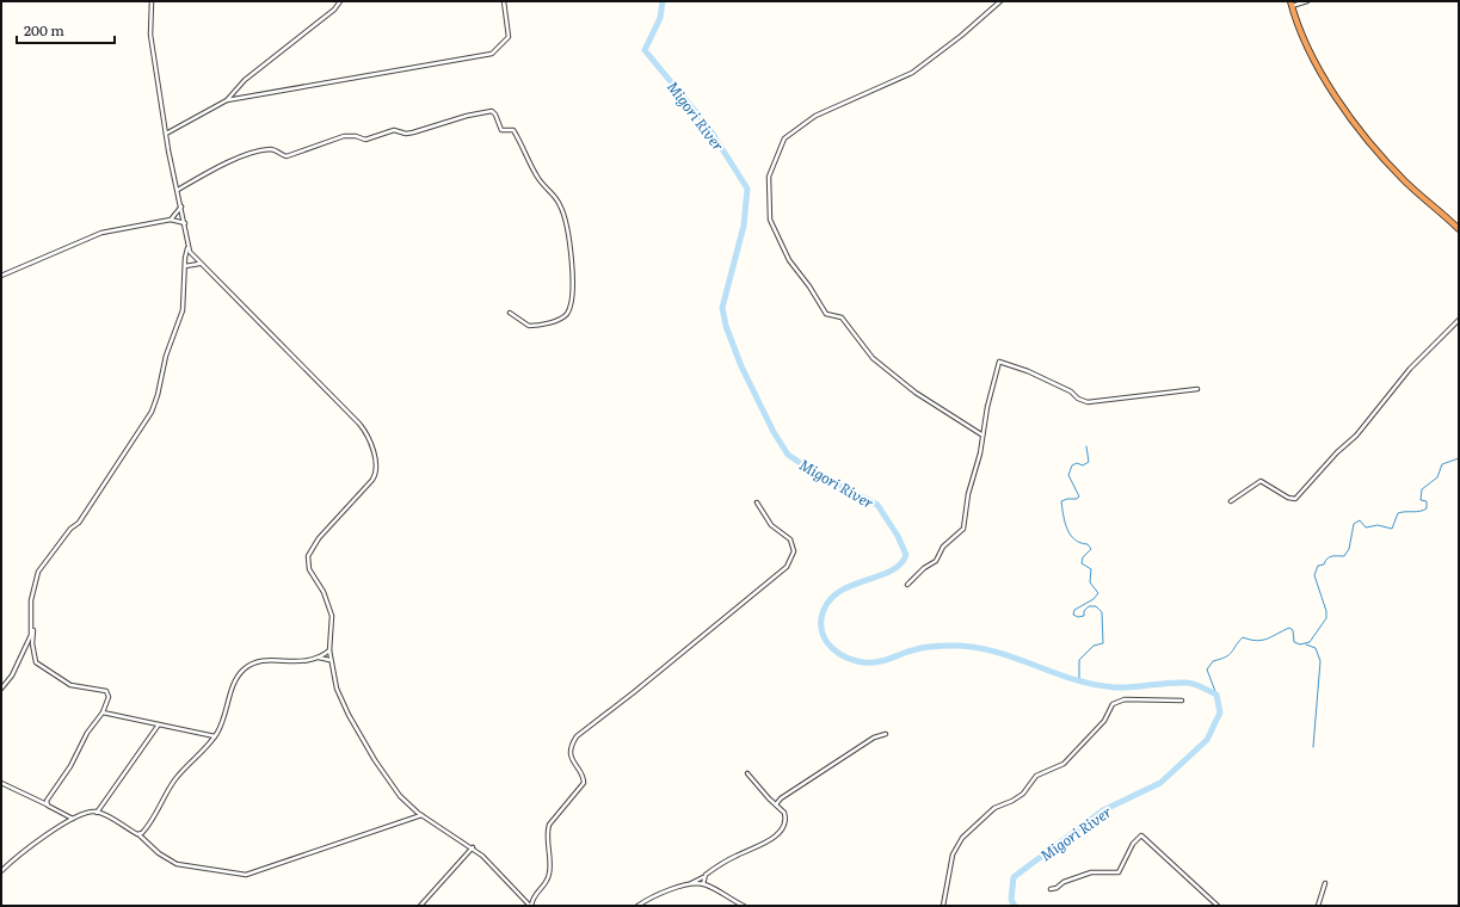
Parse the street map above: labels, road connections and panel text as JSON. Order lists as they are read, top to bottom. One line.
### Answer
{"water":["Migori River"],"scale_bar":"200 m"}
